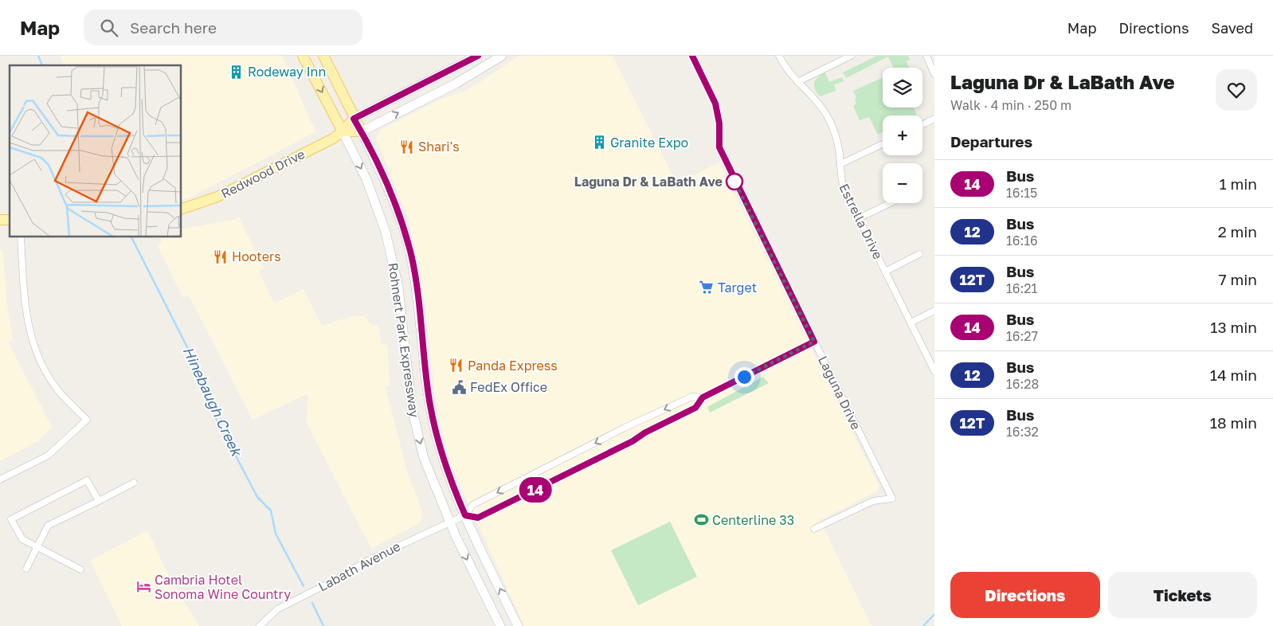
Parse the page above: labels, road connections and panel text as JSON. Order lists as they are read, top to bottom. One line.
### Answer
{"streets":{"main road":["Redwood Drive","Rohnert Park Expressway"],"street":["Estrella Drive","Laguna Drive","Labath Avenue"]},"crossings":[["Redwood Drive","Rohnert Park Expressway"],["Rohnert Park Expressway","Labath Avenue"],["Laguna Drive","Labath Avenue"]],"water":["Hinebaugh Creek"],"places":{"building":["Rodeway Inn","Granite Expo"],"restaurant":["Shari's","Hooters","Panda Express"],"other":["Laguna Dr & LaBath Ave"],"supermarket":["Target"],"public building":["FedEx Office"],"sports":["Centerline 33"],"hotel":["Cambria Hotel Sonoma Wine Country"]},"lines":["bus line 14"],"page":{"header":"Map","search":"Search here","nav":["Map","Directions","Saved"],"on_map":"14","heading":[["Laguna Dr & LaBath Ave","Walk · 4 min · 250 m"],"Departures"],"map_buttons":["+","−"],"list":[{"mark":"14","name":"Bus","note":"16:15","value":"1 min"},{"mark":"12","name":"Bus","note":"16:16","value":"2 min"},{"mark":"12T","name":"Bus","note":"16:21","value":"7 min"},{"mark":"14","name":"Bus","note":"16:27","value":"13 min"},{"mark":"12","name":"Bus","note":"16:28","value":"14 min"},{"mark":"12T","name":"Bus","note":"16:32","value":"18 min"}],"buttons":["Directions","Tickets"]}}
